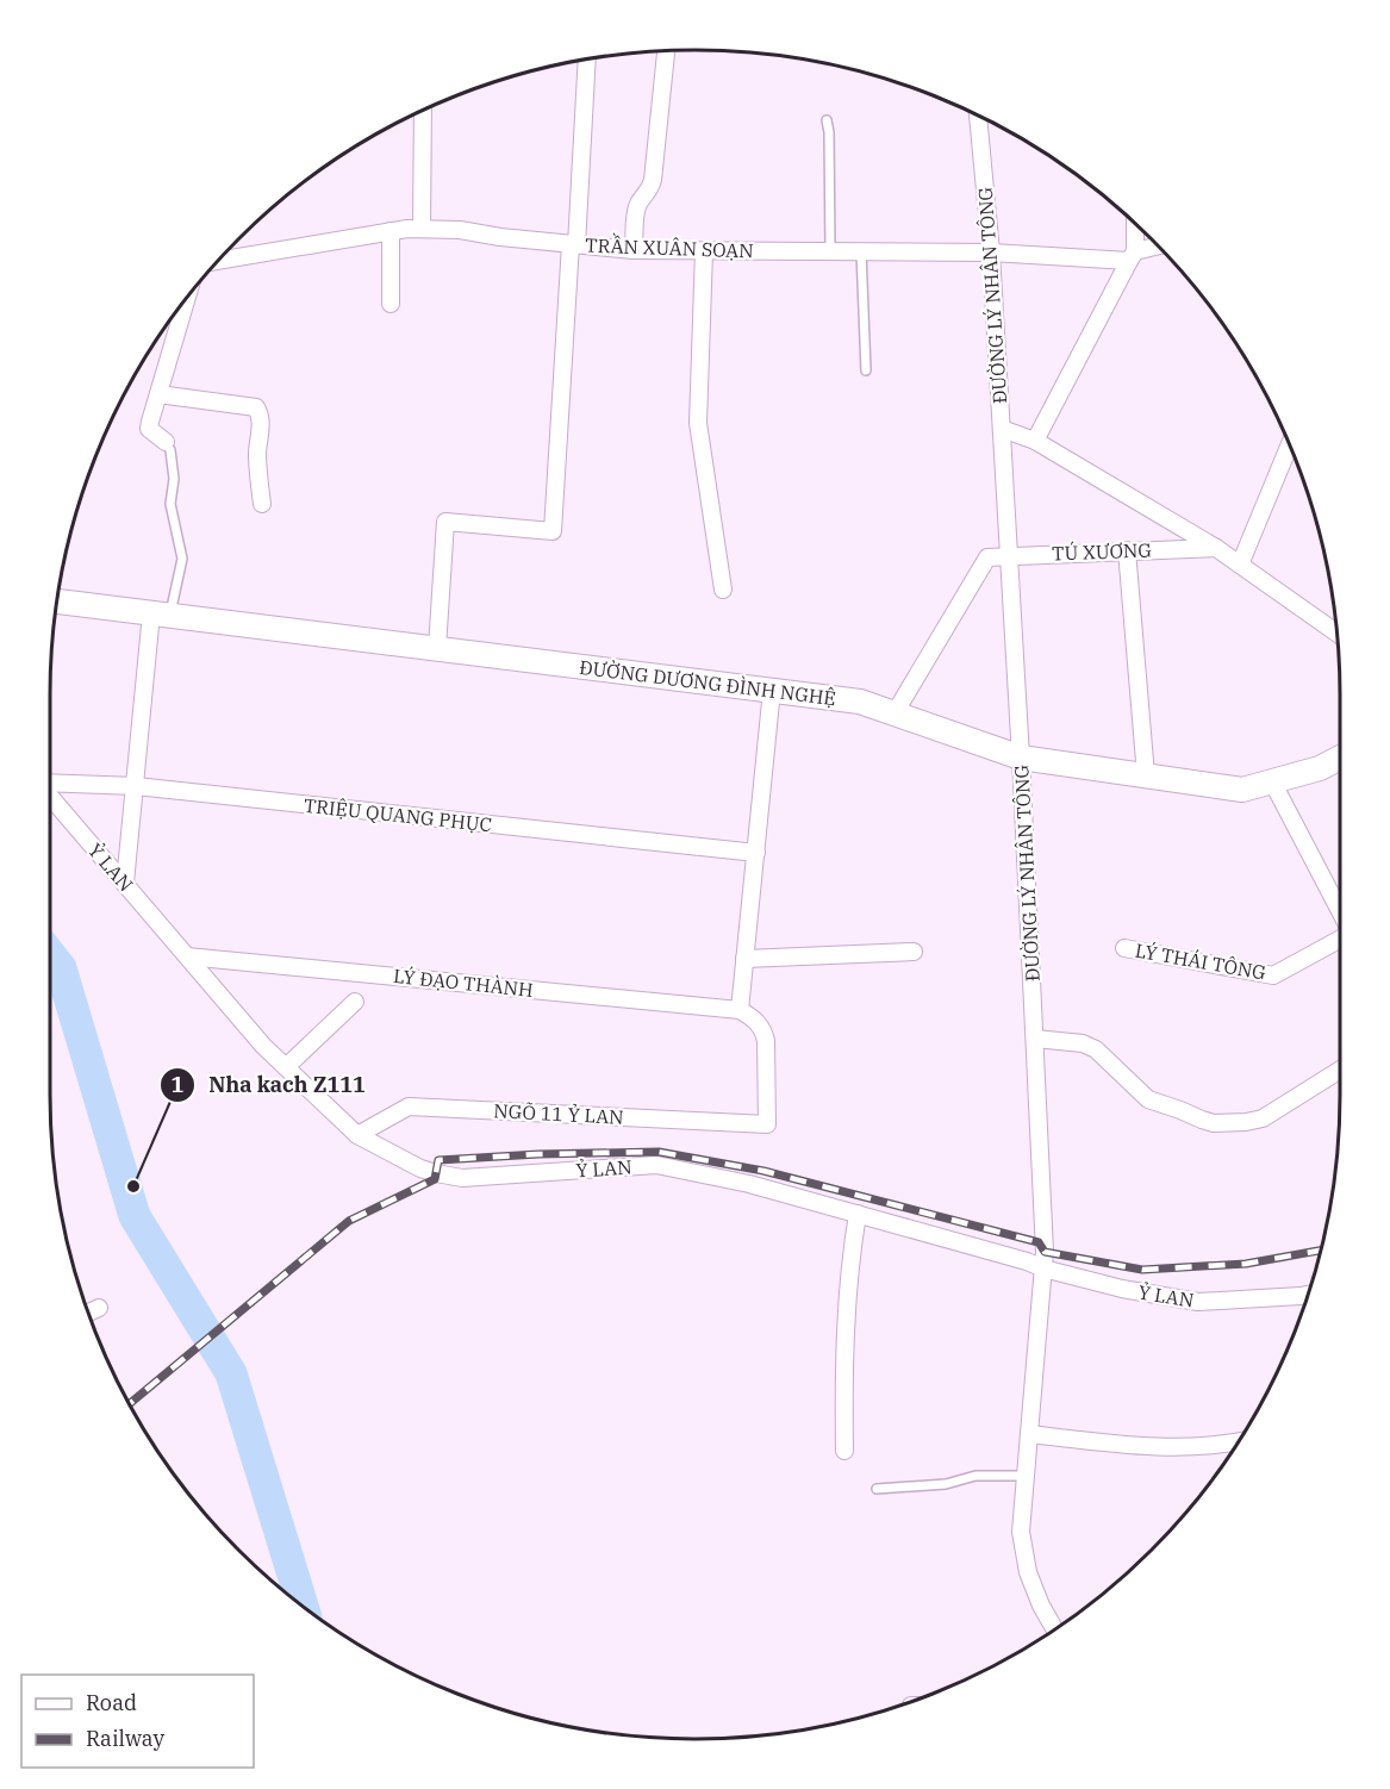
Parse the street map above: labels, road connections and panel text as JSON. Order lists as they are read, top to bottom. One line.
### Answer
{"streets":{"main road":["ĐƯỜNG DƯƠNG ĐÌNH NGHỆ"],"street":["TRẦN XUÂN SOẠN","ĐƯỜNG LÝ NHÂN TÔNG","TÚ XƯƠNG","TRIỆU QUANG PHỤC","Ỷ LAN","LÝ THÁI TÔNG","LÝ ĐẠO THÀNH","NGÕ 11 Ỷ LAN"]},"crossings":[["TRẦN XUÂN SOẠN","ĐƯỜNG LÝ NHÂN TÔNG"],["ĐƯỜNG LÝ NHÂN TÔNG","TÚ XƯƠNG"],["ĐƯỜNG LÝ NHÂN TÔNG","ĐƯỜNG DƯƠNG ĐÌNH NGHỆ"],["ĐƯỜNG LÝ NHÂN TÔNG","Ỷ LAN"],["TÚ XƯƠNG","ĐƯỜNG DƯƠNG ĐÌNH NGHỆ"],["Ỷ LAN","LÝ ĐẠO THÀNH"],["Ỷ LAN","NGÕ 11 Ỷ LAN"],["LÝ ĐẠO THÀNH","NGÕ 11 Ỷ LAN"]],"places":["Nha kach Z111"],"legend":["Road","Railway"]}
